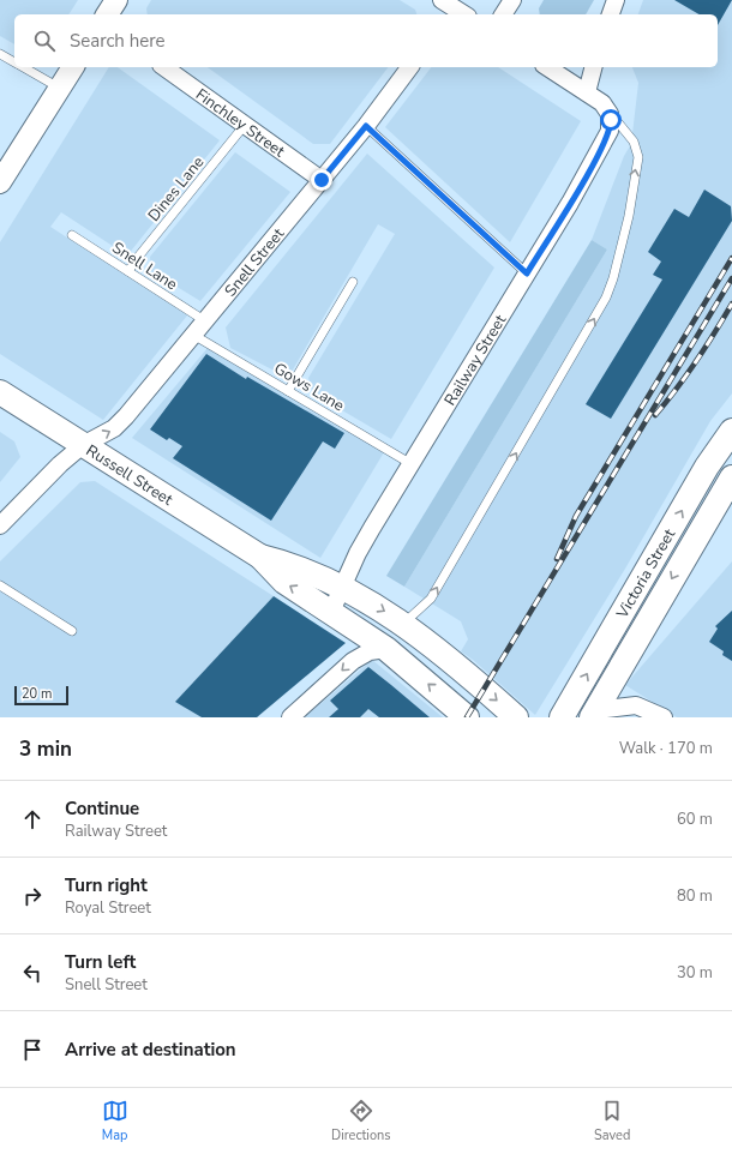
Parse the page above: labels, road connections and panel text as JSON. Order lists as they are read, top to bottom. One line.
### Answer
{"streets":{"main road":["Russell Street","Victoria Street"],"street":["Finchley Street","Snell Street","Railway Street"],"lane":["Dines Lane","Snell Lane","Gows Lane"]},"crossings":[["Finchley Street","Dines Lane"],["Finchley Street","Snell Street"],["Dines Lane","Snell Lane"],["Snell Street","Snell Lane"],["Snell Street","Gows Lane"],["Snell Street","Russell Street"],["Railway Street","Gows Lane"],["Railway Street","Russell Street"]],"scale_bar":"20 m","page":{"search":"Search here","scale":"20 m","heading":["3 min","Walk · 170 m"],"list":[["Continue","Railway Street","60 m"],["Turn right","Royal Street","80 m"],["Turn left","Snell Street","30 m"],"Arrive at destination"],"nav":["Map","Directions","Saved"]}}
